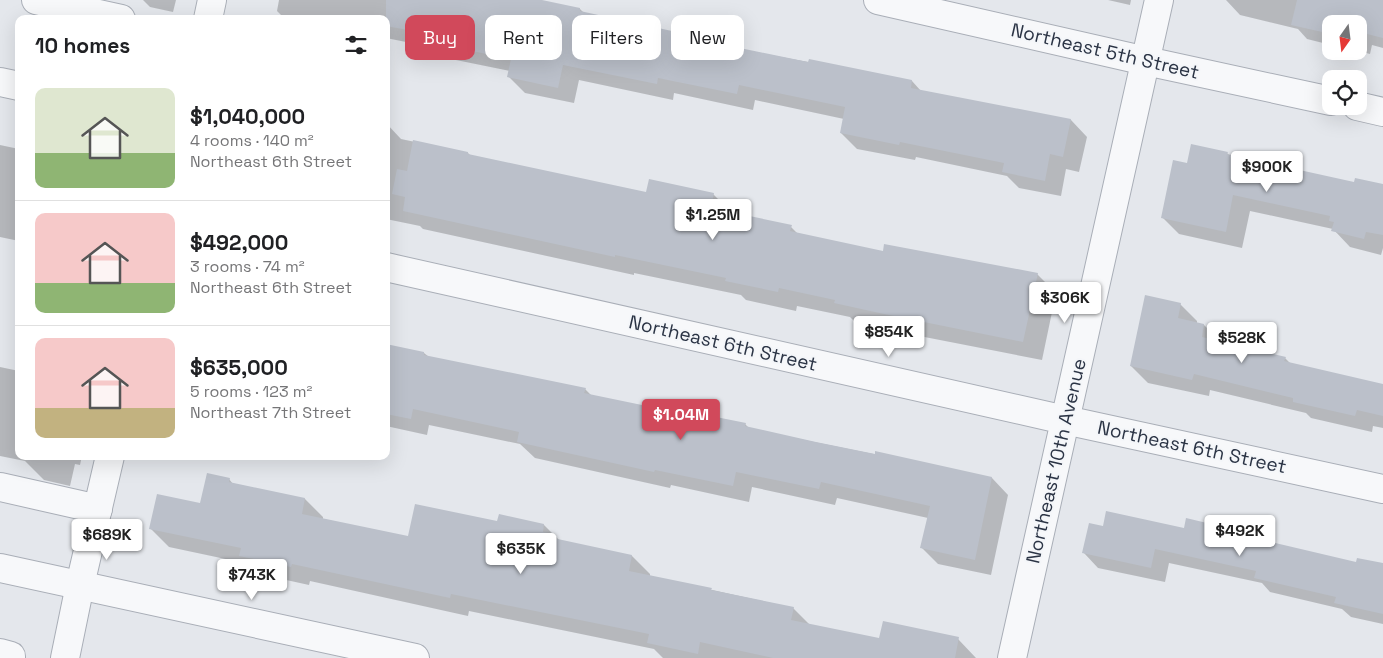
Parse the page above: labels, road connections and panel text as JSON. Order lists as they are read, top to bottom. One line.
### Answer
{"streets":{"street":["Northeast 5th Street","Northeast 6th Street","Northeast 10th Avenue"]},"crossings":[["Northeast 5th Street","Northeast 10th Avenue"],["Northeast 6th Street","Northeast 10th Avenue"]],"north":"bottom","page":{"chip":["Buy","Rent","Filters","New"],"heading":"10 homes","list":[{"name":"$1,040,000","note":"4 rooms · 140 m² · Northeast 6th Street"},{"name":"$492,000","note":"3 rooms · 74 m² · Northeast 6th Street"},{"name":"$635,000","note":"5 rooms · 123 m² · Northeast 7th Street"}],"price":["$900K","$1.25M","$306K","$854K","$528K","$1.04M","$492K","$689K","$635K","$743K"]}}
